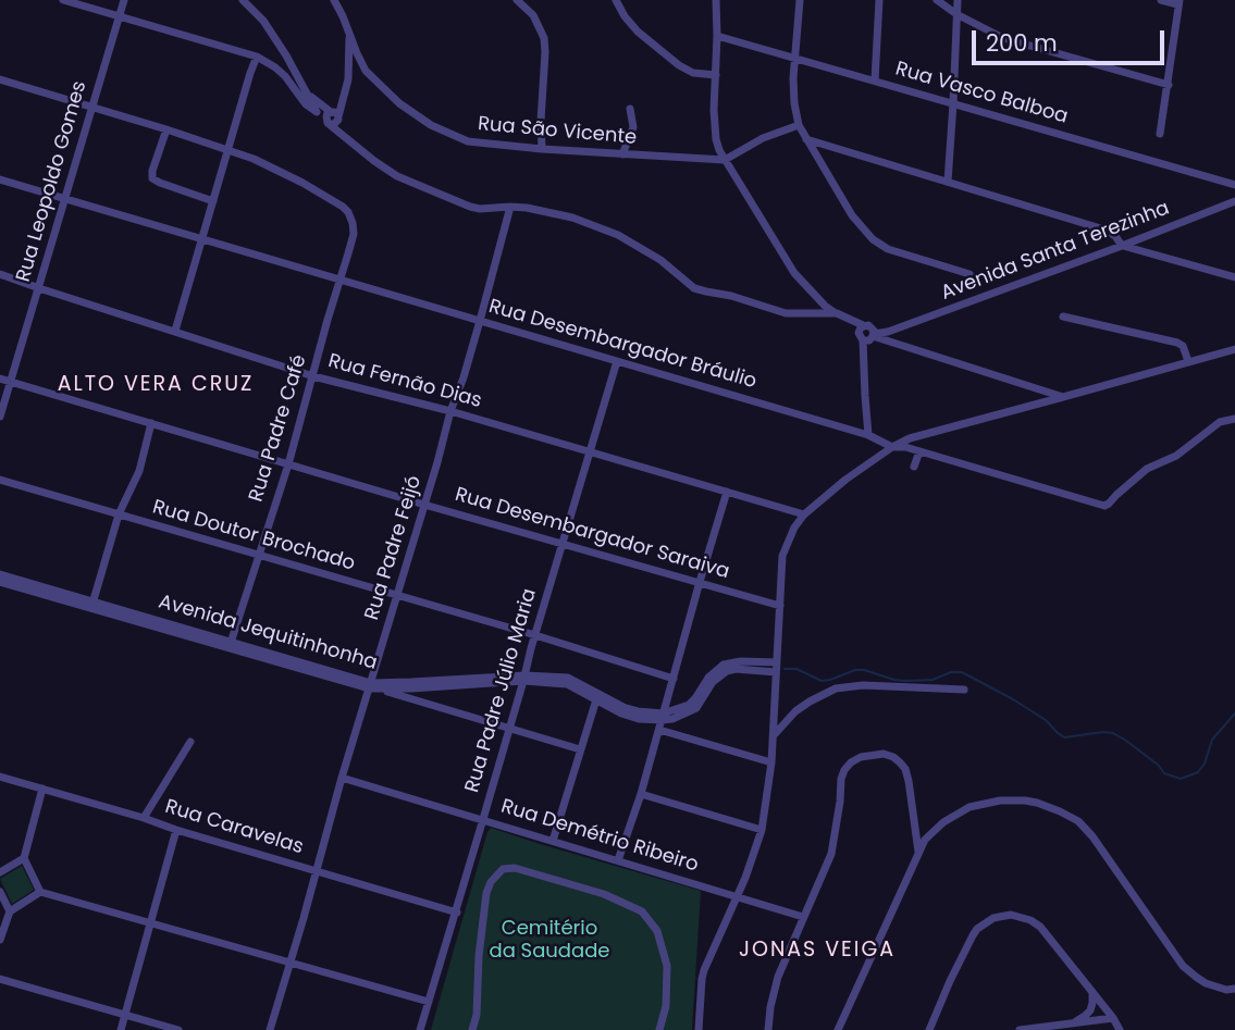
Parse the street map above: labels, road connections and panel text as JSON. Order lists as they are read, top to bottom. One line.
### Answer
{"streets":{"street":["Rua Vasco Balboa","Rua São Vicente","Rua Leopoldo Gomes","Avenida Santa Terezinha","Rua Desembargador Bráulio","Rua Fernão Dias","Rua Padre Café","Rua Desembargador Saraiva","Rua Doutor Brochado","Rua Padre Feijó","Avenida Jequitinhonha","Rua Padre Júlio Maria","Rua Caravelas","Rua Demétrio Ribeiro"]},"crossings":[["Rua Leopoldo Gomes","Rua Desembargador Bráulio"],["Rua Leopoldo Gomes","Rua Fernão Dias"],["Rua Leopoldo Gomes","Rua Desembargador Saraiva"],["Rua Desembargador Bráulio","Rua Padre Café"],["Rua Desembargador Bráulio","Rua Padre Feijó"],["Rua Desembargador Bráulio","Rua Padre Júlio Maria"],["Rua Fernão Dias","Rua Padre Café"],["Rua Fernão Dias","Rua Padre Feijó"],["Rua Fernão Dias","Rua Padre Júlio Maria"],["Rua Padre Café","Rua Desembargador Saraiva"],["Rua Padre Café","Rua Doutor Brochado"],["Rua Padre Café","Avenida Jequitinhonha"],["Rua Desembargador Saraiva","Rua Padre Feijó"],["Rua Desembargador Saraiva","Rua Padre Júlio Maria"],["Rua Doutor Brochado","Rua Padre Feijó"],["Rua Doutor Brochado","Rua Padre Júlio Maria"],["Rua Padre Feijó","Avenida Jequitinhonha"],["Rua Padre Feijó","Rua Caravelas"],["Rua Padre Feijó","Rua Demétrio Ribeiro"],["Avenida Jequitinhonha","Rua Padre Júlio Maria"],["Rua Padre Júlio Maria","Rua Caravelas"],["Rua Padre Júlio Maria","Rua Demétrio Ribeiro"]],"districts":["ALTO VERA CRUZ","JONAS VEIGA"],"parks":["Cemitério da Saudade"],"scale_bar":"200 m"}
